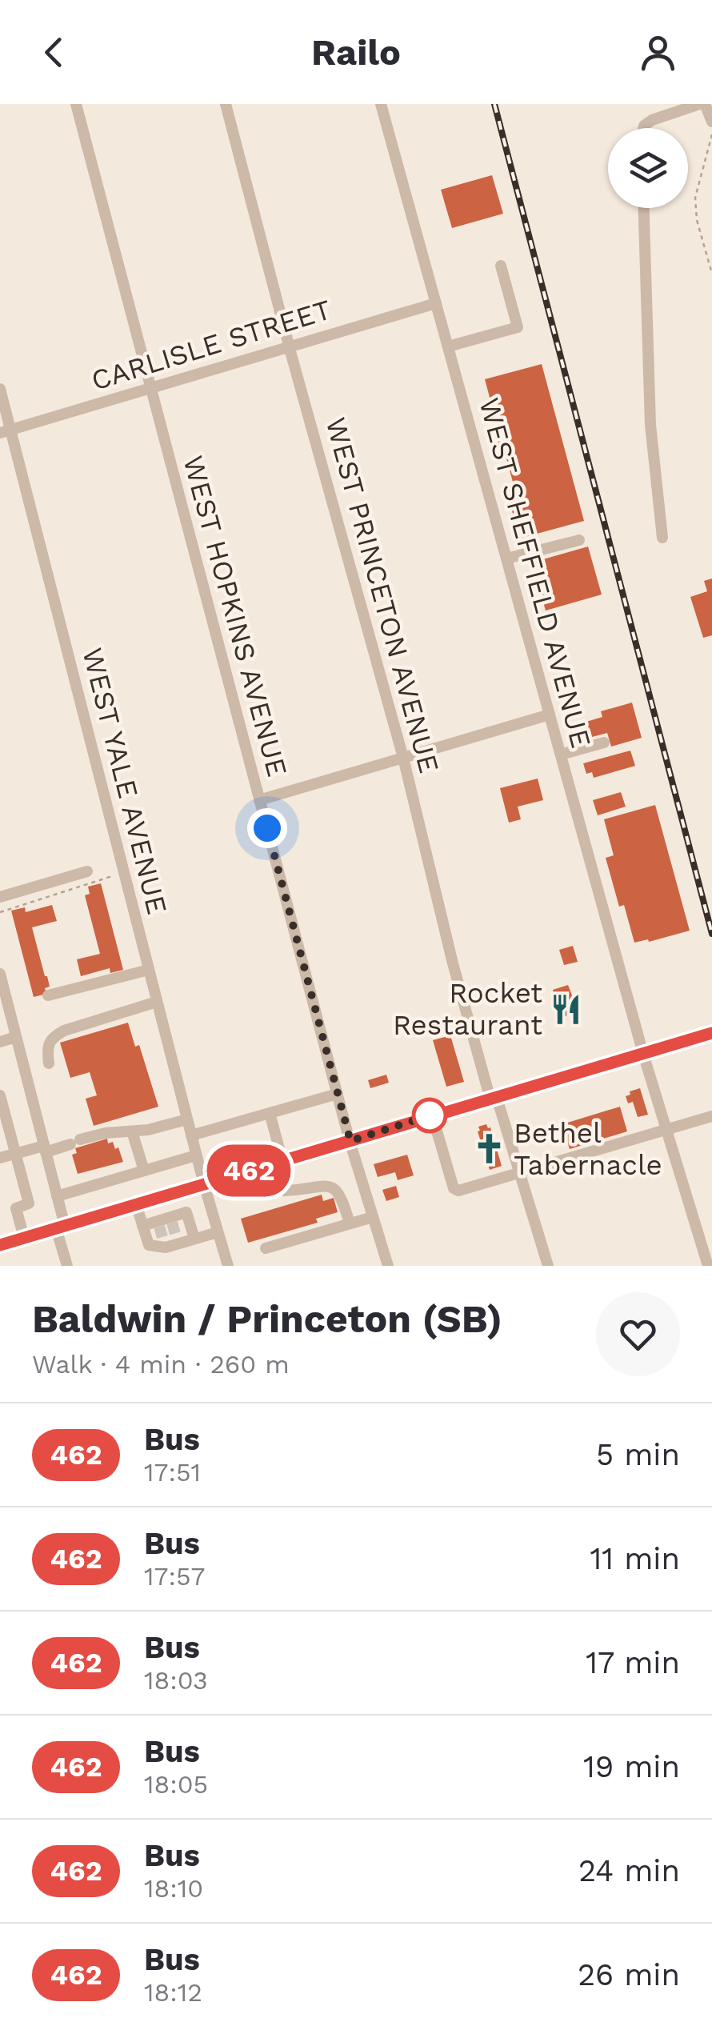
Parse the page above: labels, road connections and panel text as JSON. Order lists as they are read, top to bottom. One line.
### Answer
{"streets":{"street":["CARLISLE STREET","WEST SHEFFIELD AVENUE","WEST PRINCETON AVENUE","WEST HOPKINS AVENUE","WEST YALE AVENUE"]},"crossings":[["CARLISLE STREET","WEST SHEFFIELD AVENUE"],["CARLISLE STREET","WEST PRINCETON AVENUE"],["CARLISLE STREET","WEST HOPKINS AVENUE"],["CARLISLE STREET","WEST YALE AVENUE"]],"places":{"restaurant":["Rocket Restaurant"],"church":["Bethel Tabernacle"]},"lines":["bus line 462"],"page":{"header":"Railo","on_map":"462","heading":["Baldwin / Princeton (SB)","Walk · 4 min · 260 m"],"list":[{"mark":"462","name":"Bus","note":"17:51","value":"5 min"},{"mark":"462","name":"Bus","note":"17:57","value":"11 min"},{"mark":"462","name":"Bus","note":"18:03","value":"17 min"},{"mark":"462","name":"Bus","note":"18:05","value":"19 min"},{"mark":"462","name":"Bus","note":"18:10","value":"24 min"},{"mark":"462","name":"Bus","note":"18:12","value":"26 min"}]}}
